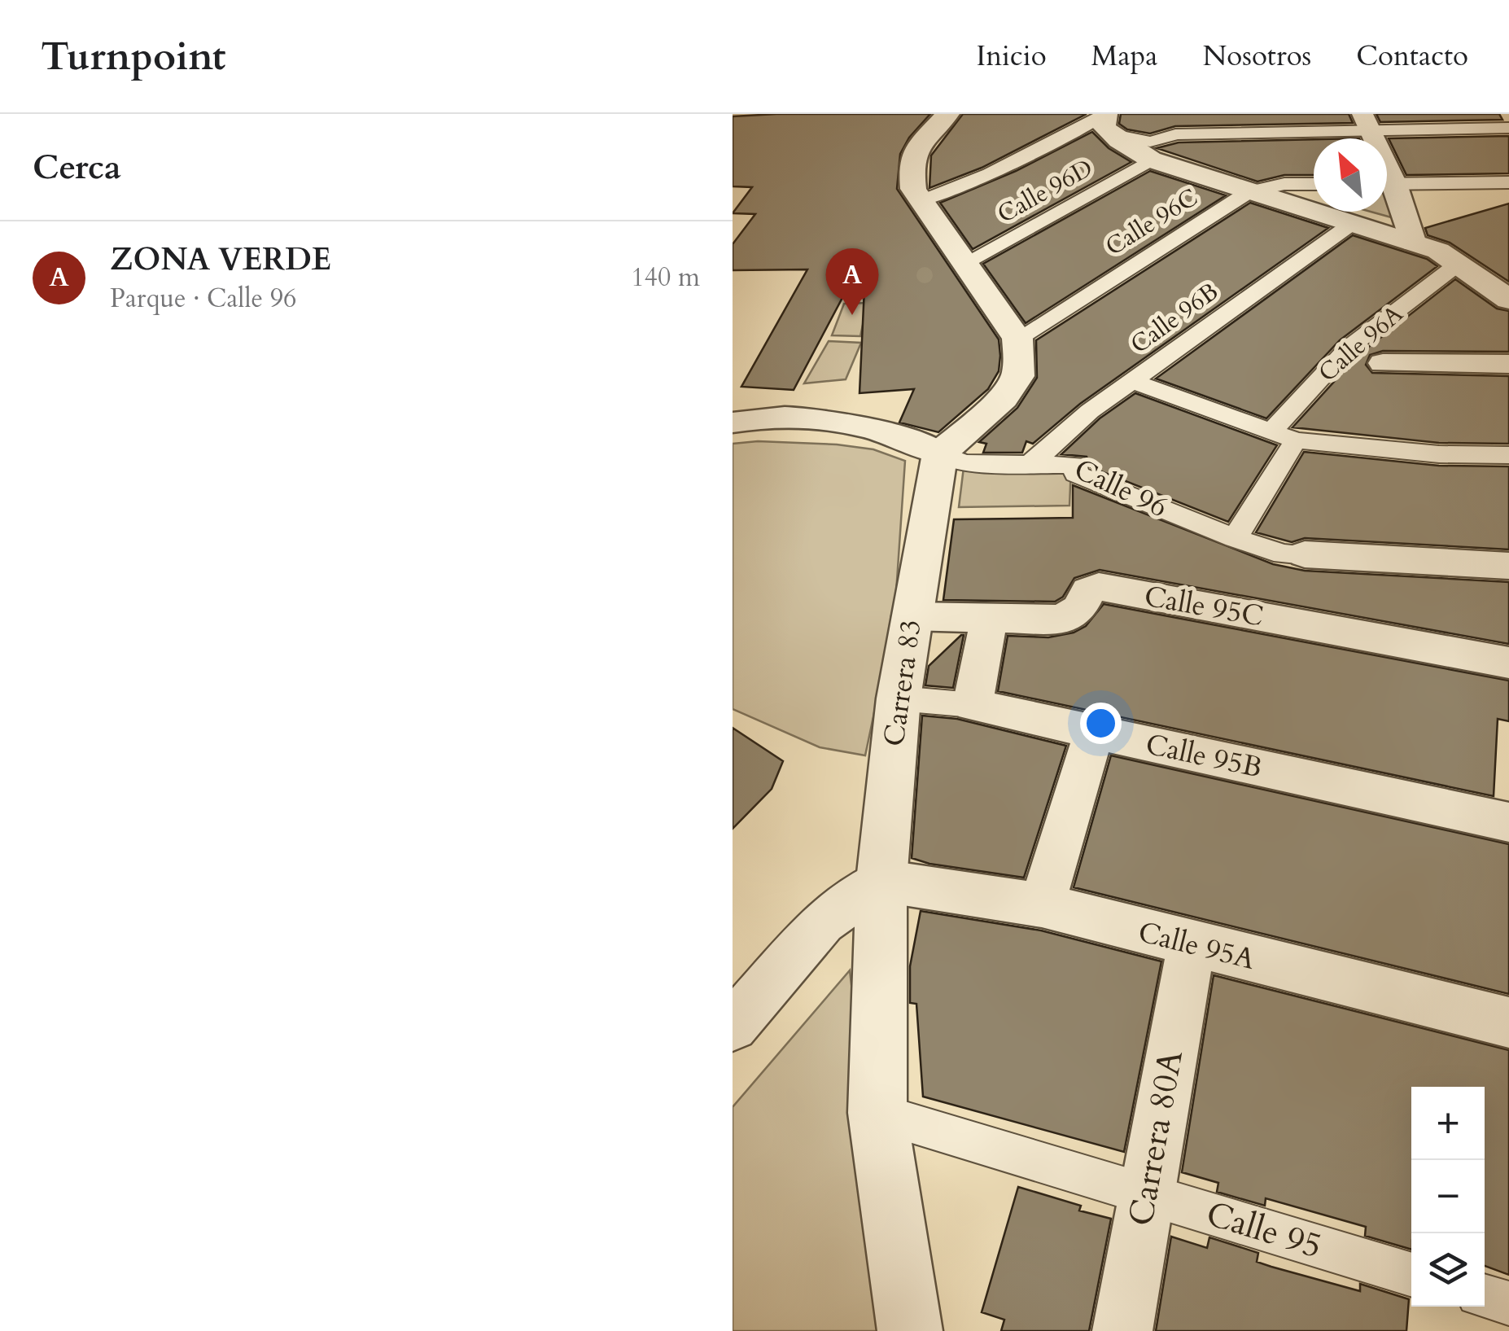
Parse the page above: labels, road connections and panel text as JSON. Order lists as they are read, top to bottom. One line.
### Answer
{"streets":{"street":["Calle 96D","Calle 96C","Calle 96B","Calle 96A","Calle 96","Calle 95C","Carrera 83","Calle 95B","Calle 95A","Carrera 80A","Calle 95"]},"crossings":[["Calle 96B","Calle 96"],["Calle 96","Carrera 83"],["Calle 95C","Carrera 83"],["Carrera 83","Calle 95B"],["Carrera 83","Calle 95A"],["Carrera 83","Calle 95"],["Calle 95A","Carrera 80A"],["Carrera 80A","Calle 95"]],"north":"top left","page":{"header":"Turnpoint","nav":["Inicio","Mapa","Nosotros","Contacto"],"heading":"Cerca","list":[{"mark":"A","name":"ZONA VERDE","note":"Parque · Calle 96","value":"140 m"}],"pins":"A","map_buttons":["+","−"]}}
